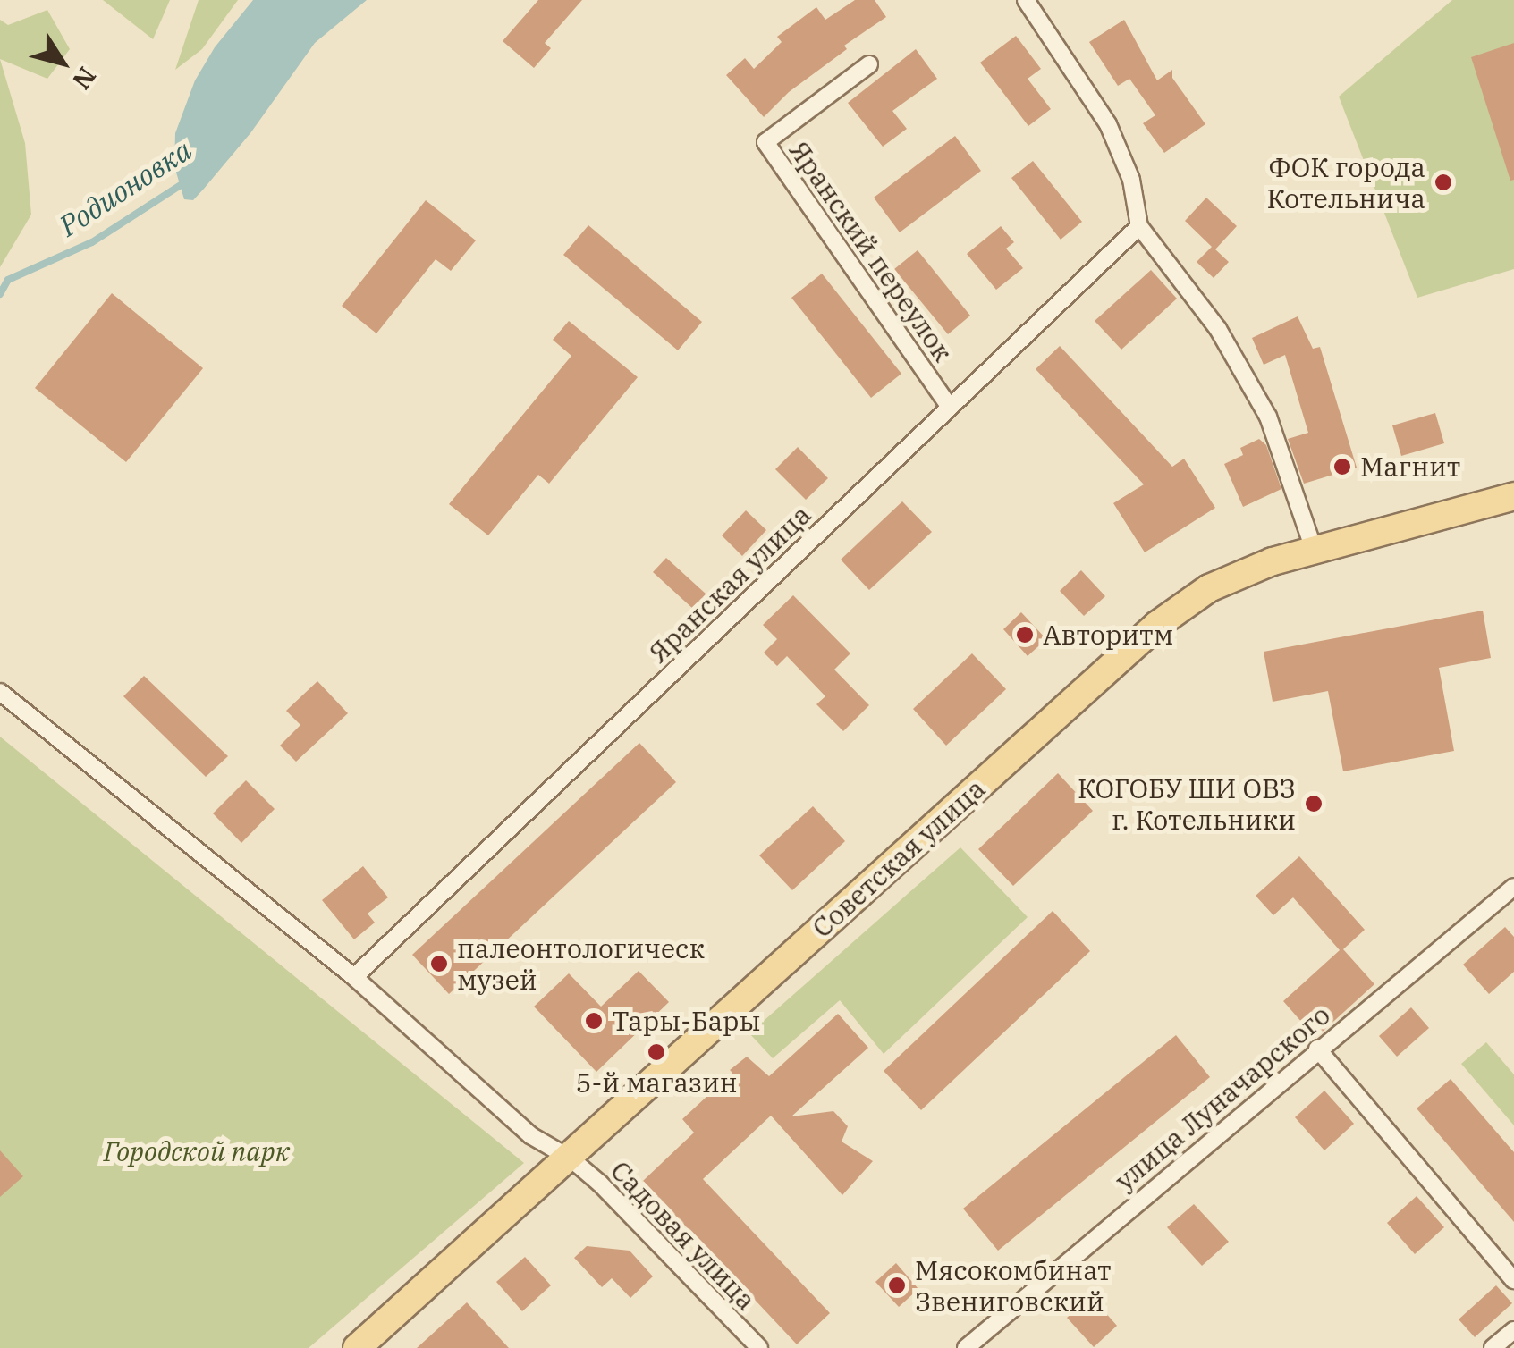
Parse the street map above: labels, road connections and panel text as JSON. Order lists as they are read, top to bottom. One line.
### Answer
{"streets":{"main road":["Советская улица"],"street":["Яранский переулок","Яранская улица","улица Луначарского","Садовая улица"]},"crossings":[["Яранский переулок","Яранская улица"],["Яранская улица","Садовая улица"],["Советская улица","Садовая улица"]],"water":["Родионовка"],"parks":["Городской парк"],"places":["ФОК города Котельнича","Магнит","Авторитм","КОГОБУ ШИ ОВЗ г. Котельники","палеонтологическ музей","Тары-Бары","5-й магазин","Мясокомбинат Звениговский"],"north":"bottom right"}
